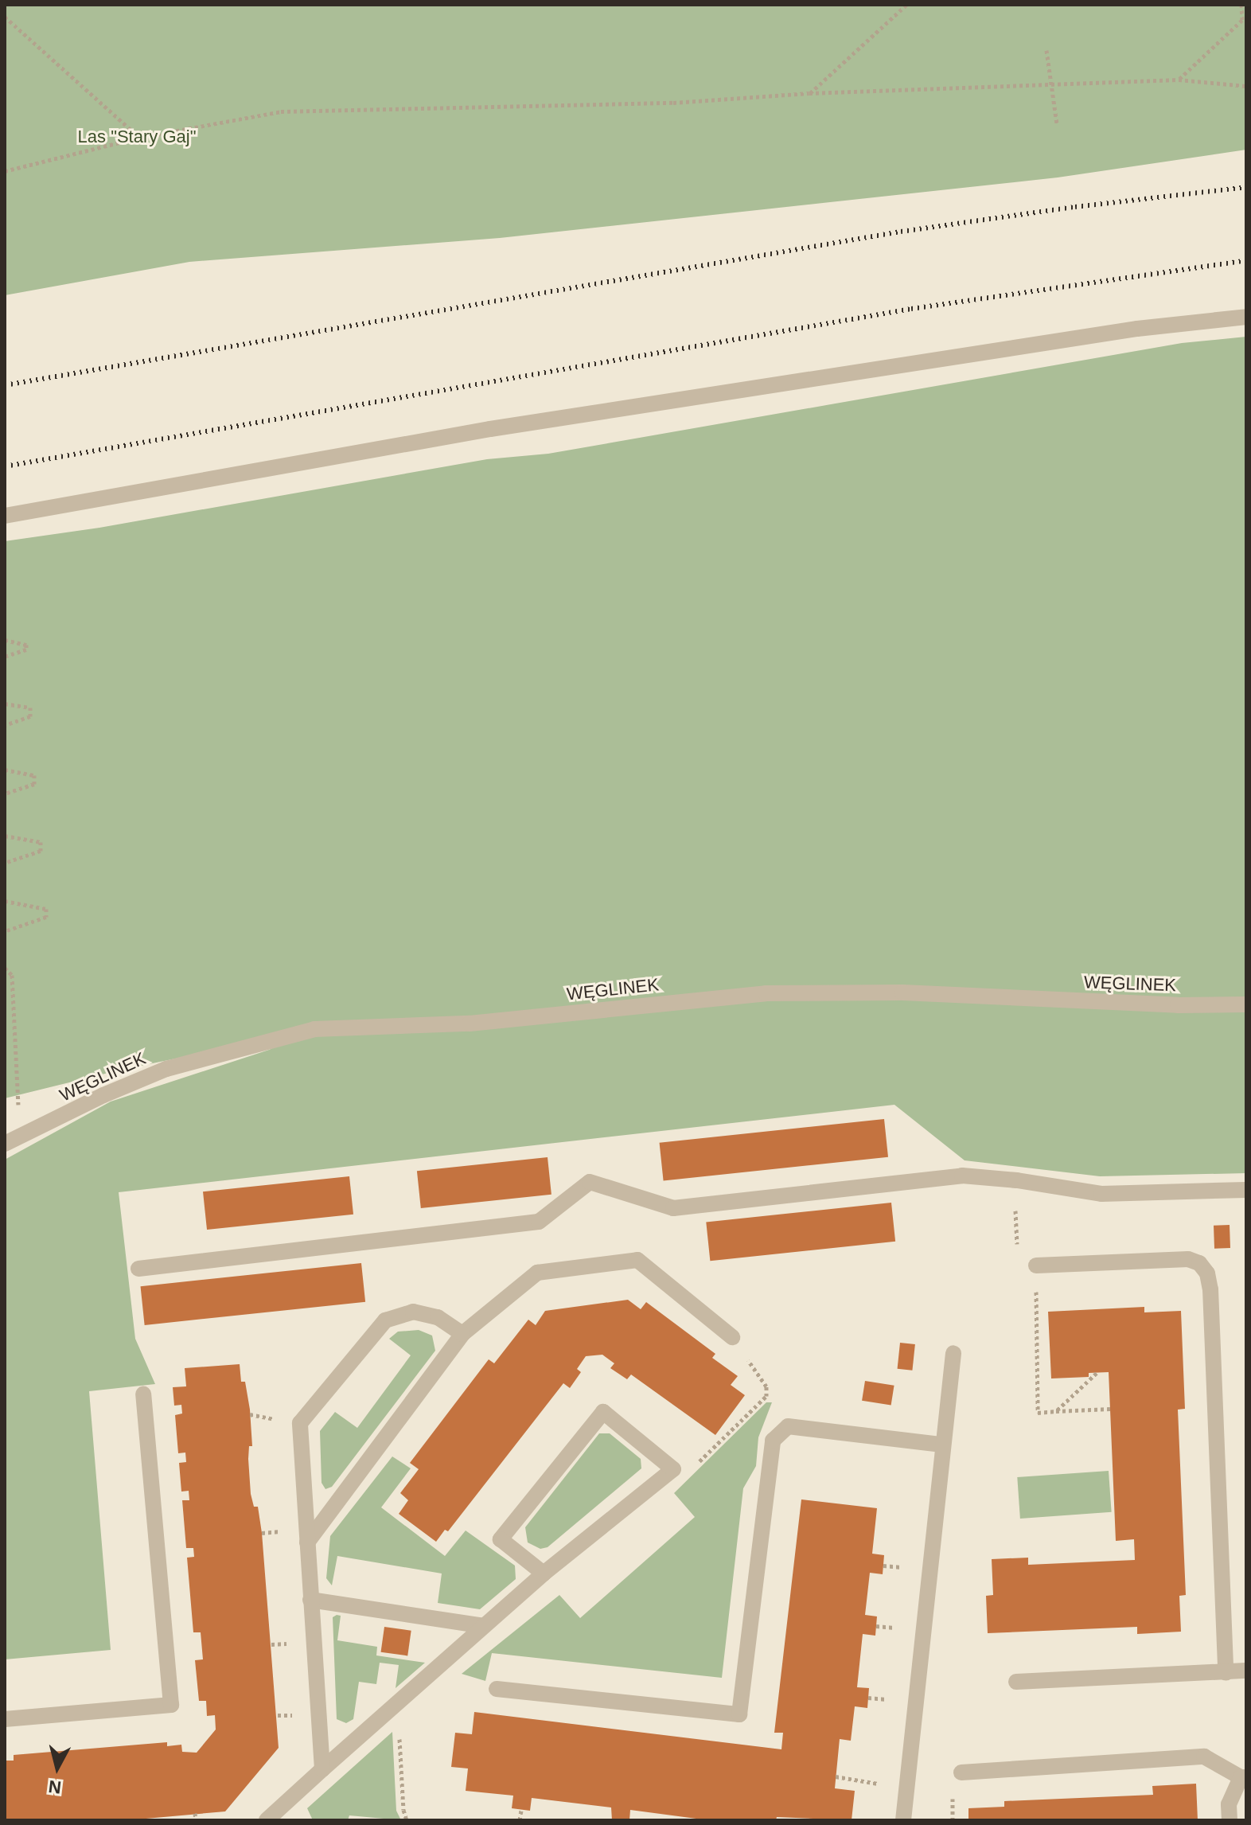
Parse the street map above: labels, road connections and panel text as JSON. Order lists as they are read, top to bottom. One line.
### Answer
{"streets":{"street":["WĘGLINEK"]},"parks":["Las \"Stary Gaj\""],"north":"bottom"}
